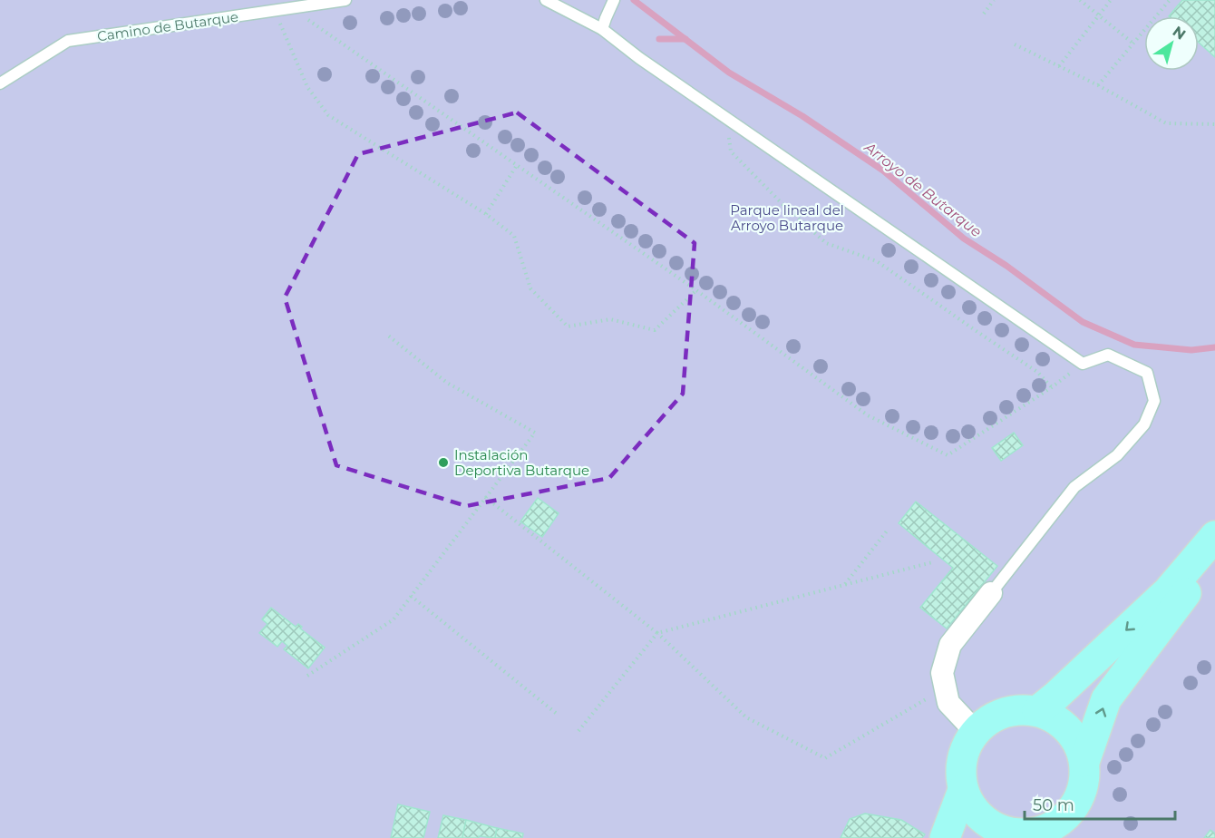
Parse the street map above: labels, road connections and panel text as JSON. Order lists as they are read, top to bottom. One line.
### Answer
{"streets":{"lane":["Camino de Butarque"]},"water":["Arroyo de Butarque"],"parks":["Parque lineal del Arroyo Butarque"],"places":["Instalación Deportiva Butarque"],"scale_bar":"50 m","north":"top right"}
